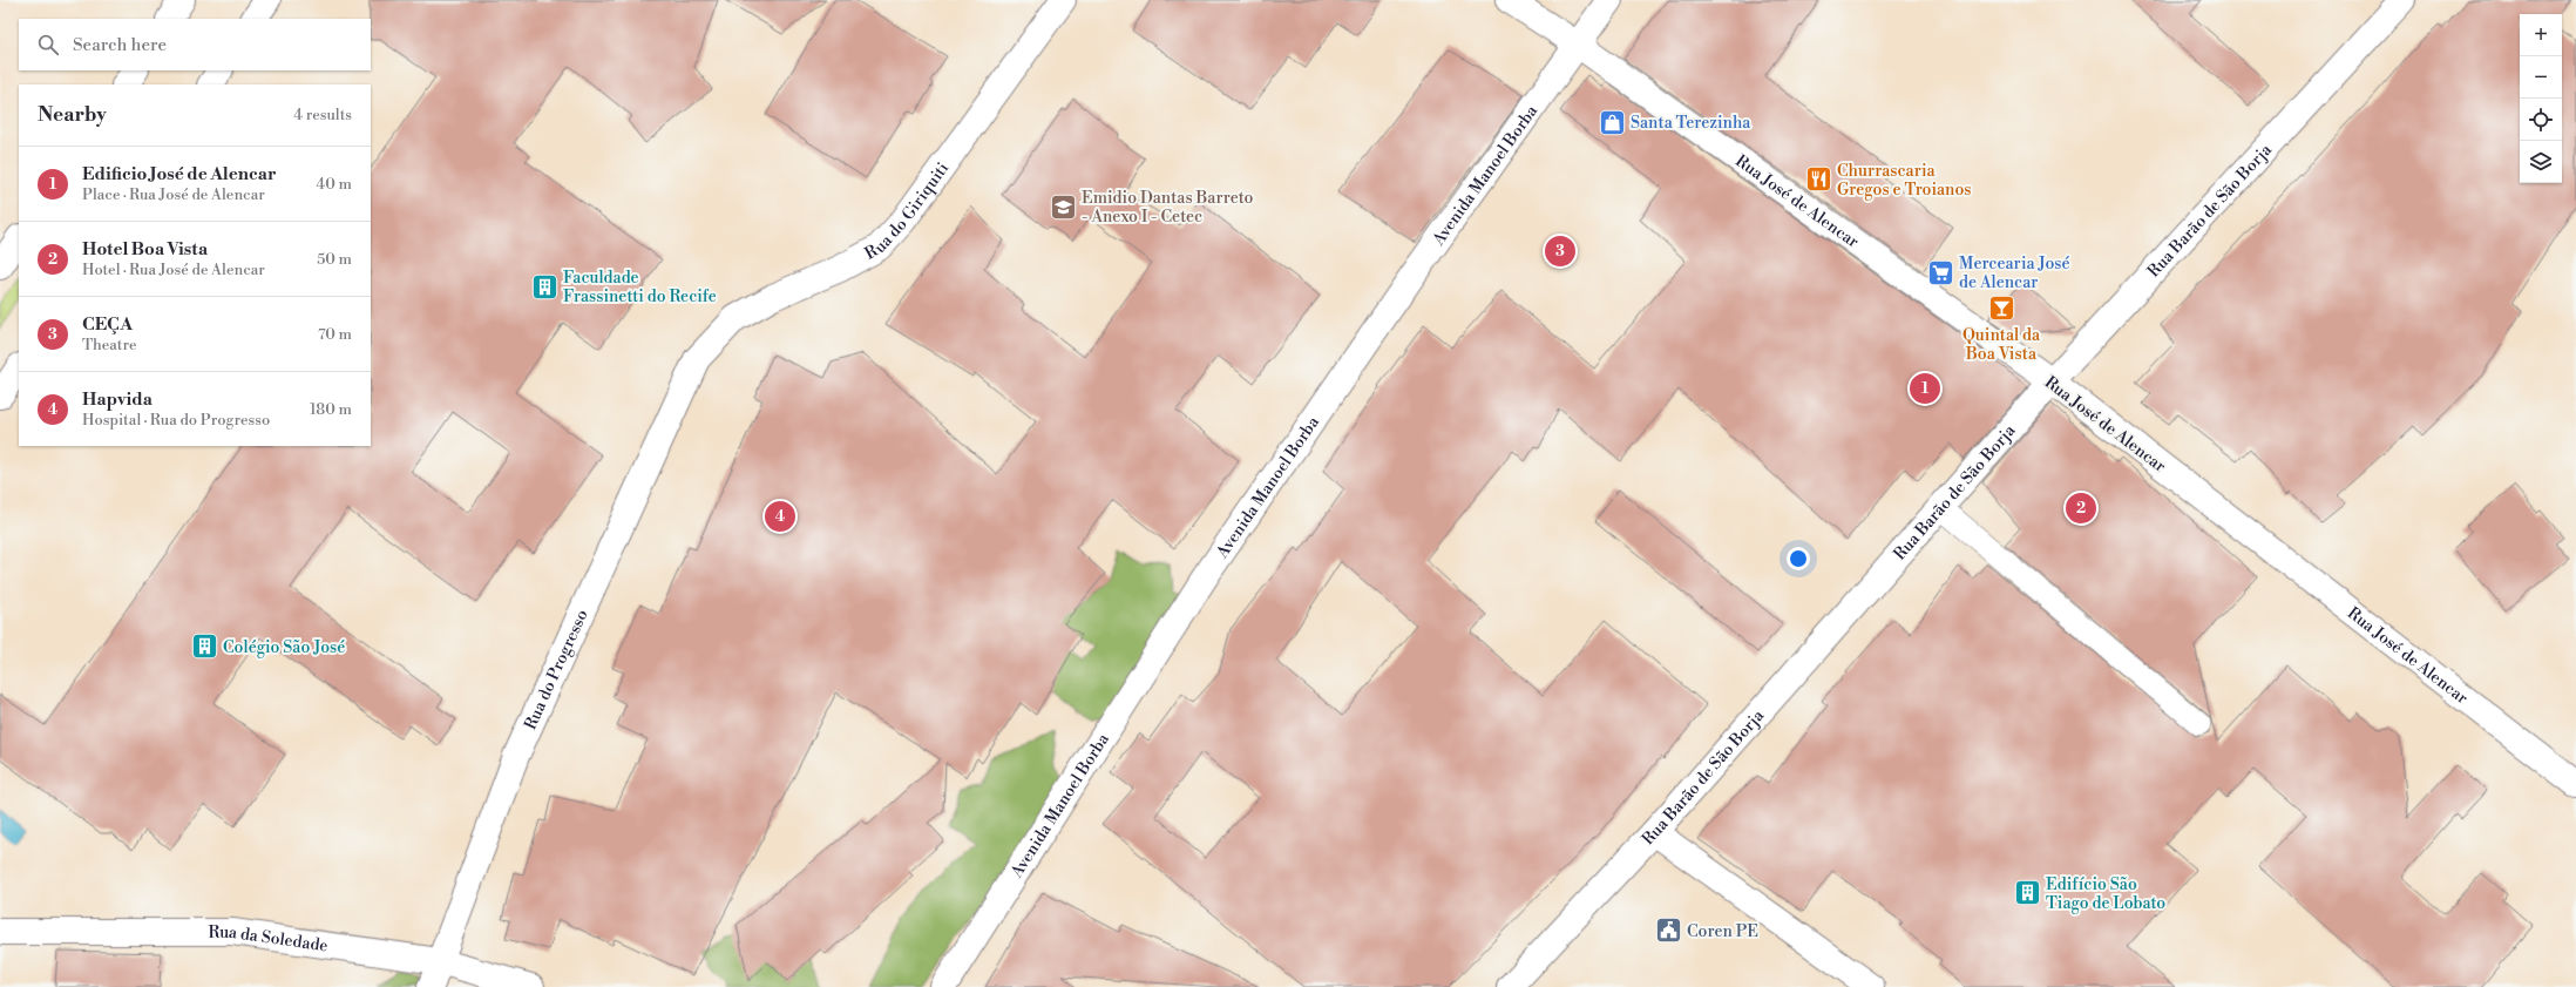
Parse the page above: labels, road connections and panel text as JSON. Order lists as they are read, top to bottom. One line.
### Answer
{"streets":{"street":["Avenida Manoel Borba","Rua José de Alencar","Rua do Giriquiti","Rua Barão de São Borja","Rua do Progresso","Rua da Soledade"]},"crossings":[["Avenida Manoel Borba","Rua José de Alencar"],["Rua José de Alencar","Rua Barão de São Borja"],["Rua do Giriquiti","Rua do Progresso"],["Rua do Progresso","Rua da Soledade"]],"places":{"shop":["Santa Terezinha"],"restaurant":["Churrascaria Gregos e Troianos"],"school or university":["Emidio Dantas Barreto - Anexo I - Cetec"],"supermarket":["Mercearia José de Alencar"],"building":["Faculdade Frassinetti do Recife","Colégio São José","Edifício São Tiago de Lobato"],"bar":["Quintal da Boa Vista"],"public building":["Coren PE"]},"page":{"map_buttons":["+","−"],"search":"Search here","heading":["Nearby","4 results"],"list":[{"mark":"1","name":"Edificio José de Alencar","note":"Place · Rua José de Alencar","value":"40 m"},{"mark":"2","name":"Hotel Boa Vista","note":"Hotel · Rua José de Alencar","value":"50 m"},{"mark":"3","name":"CEÇA","note":"Theatre","value":"70 m"},{"mark":"4","name":"Hapvida","note":"Hospital · Rua do Progresso","value":"180 m"}],"pins":["3","1","2","4"]}}
